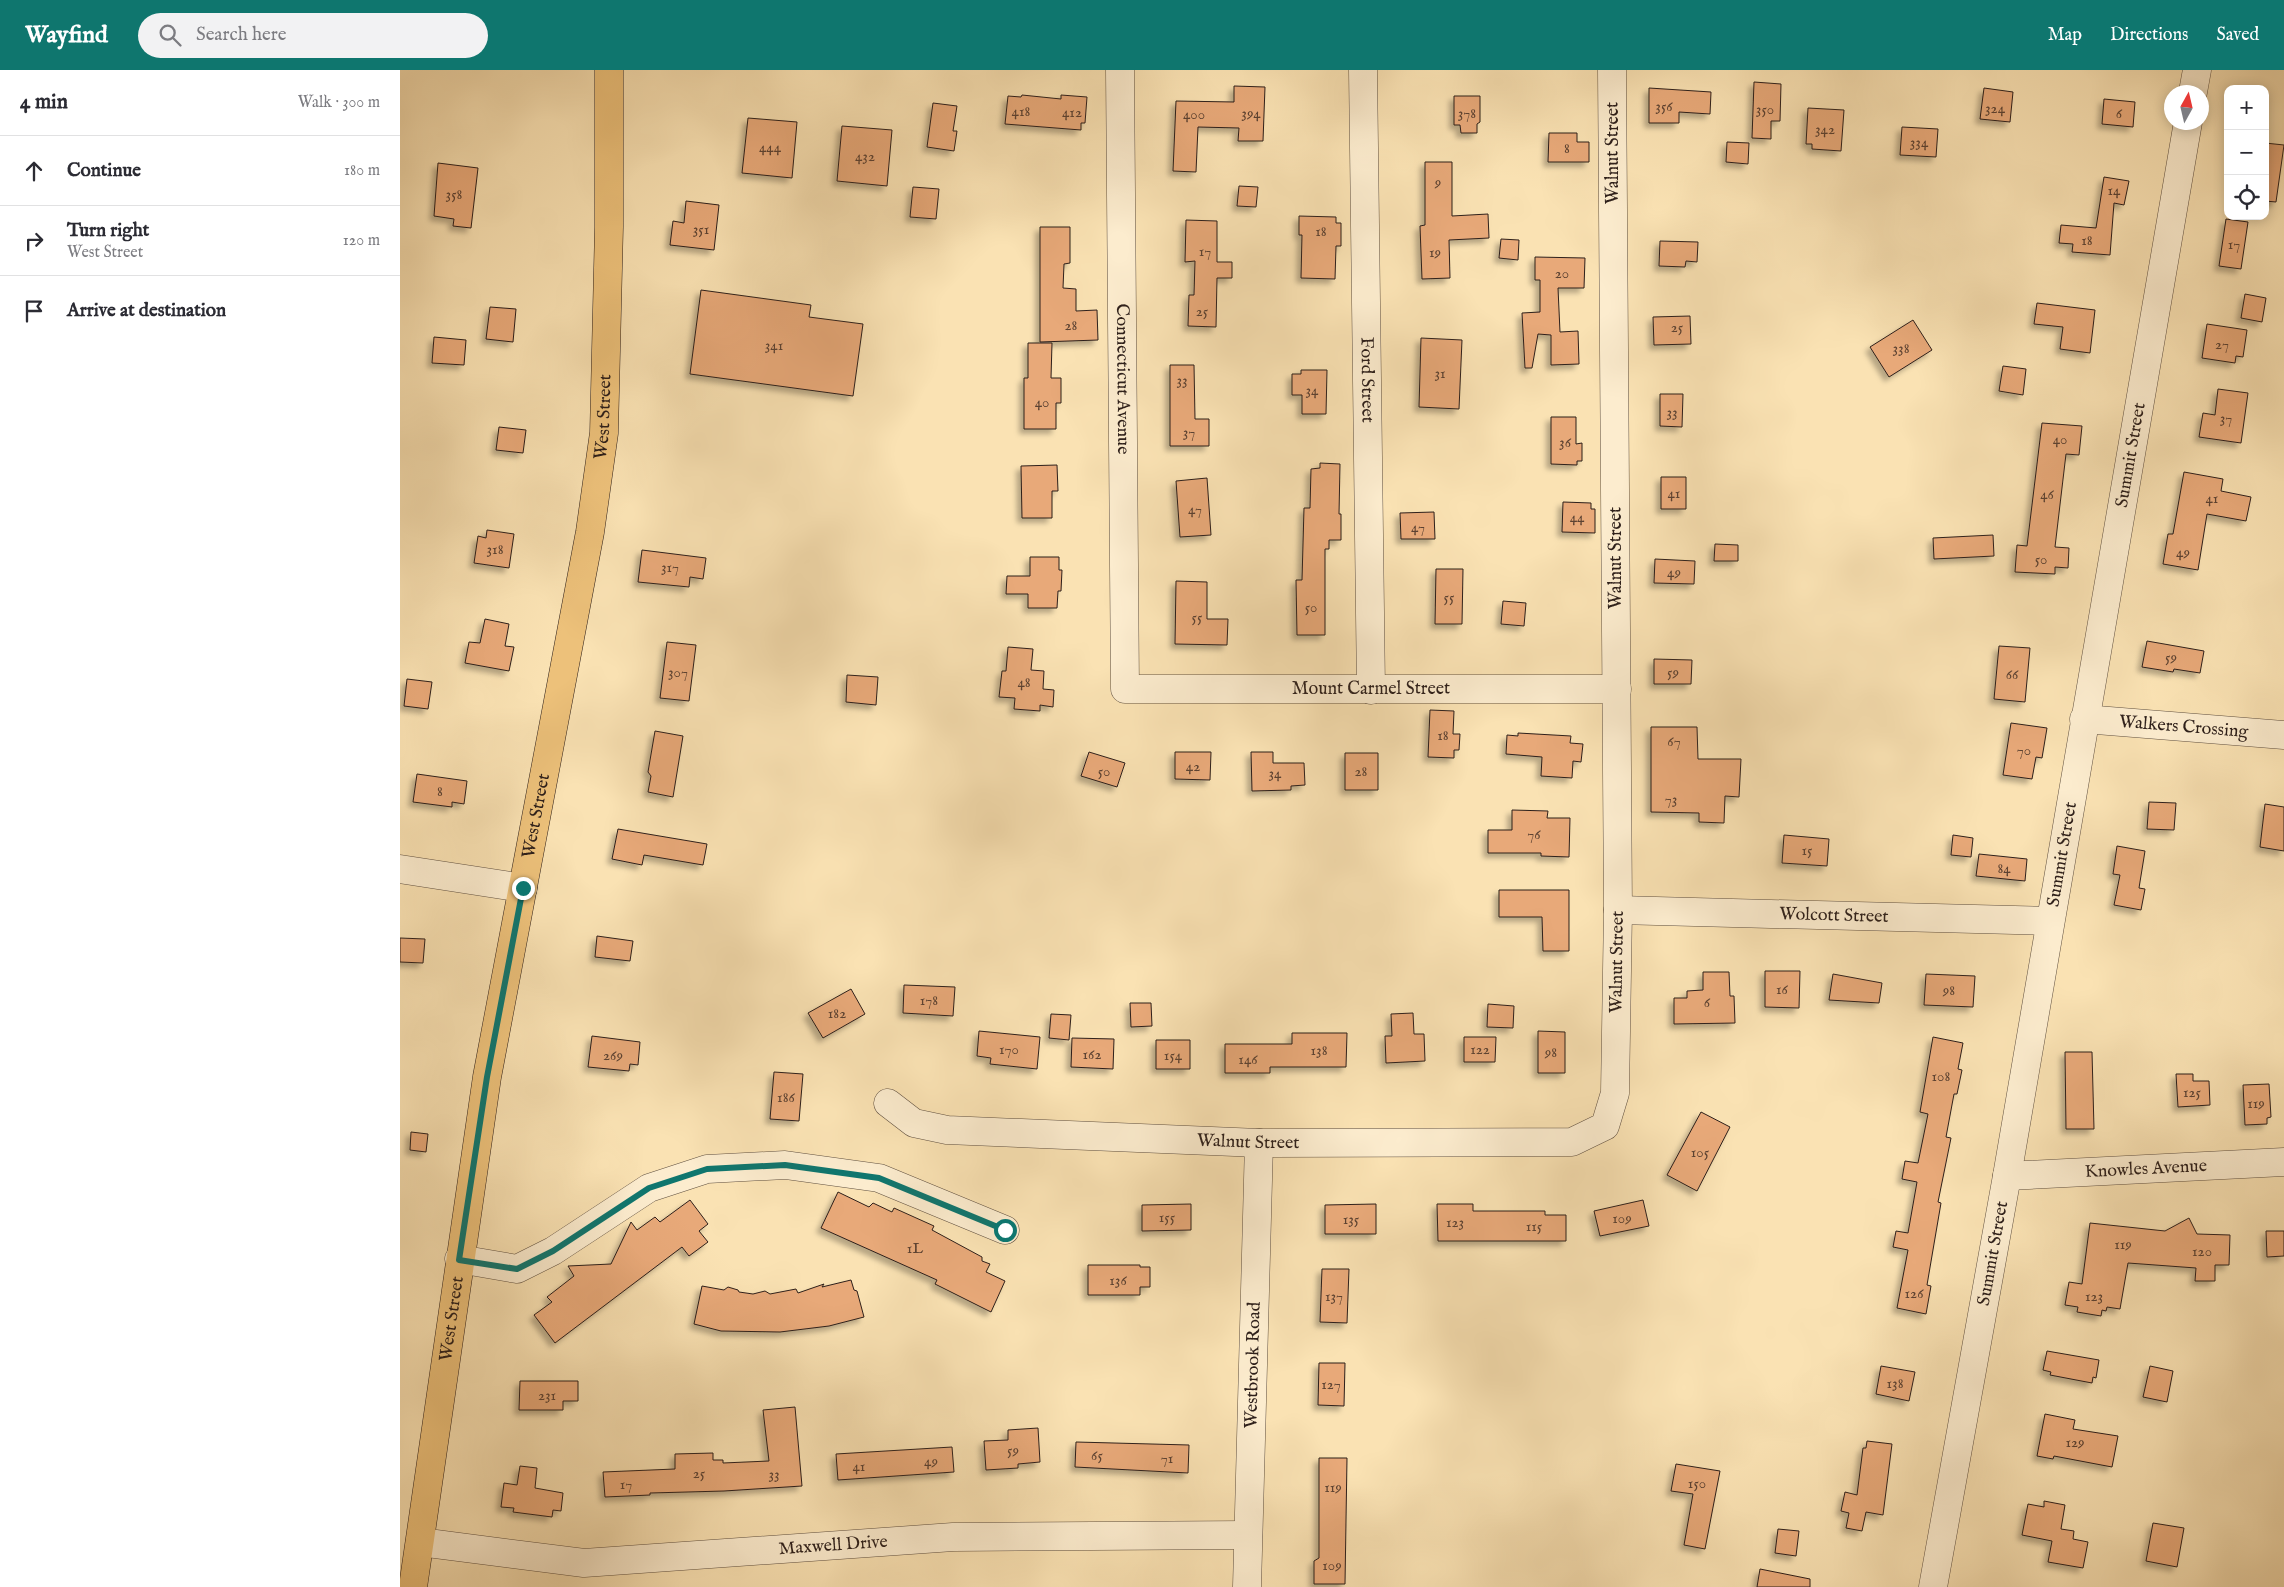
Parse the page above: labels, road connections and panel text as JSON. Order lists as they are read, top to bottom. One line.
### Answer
{"streets":{"main road":["West Street"],"street":["Walnut Street","Connecticut Avenue","Ford Street","Summit Street","Mount Carmel Street","Walkers Crossing","Wolcott Street","Knowles Avenue","Westbrook Road","Maxwell Drive"]},"crossings":[["Walnut Street","Mount Carmel Street"],["Walnut Street","Wolcott Street"],["Walnut Street","Westbrook Road"],["Connecticut Avenue","Mount Carmel Street"],["Ford Street","Mount Carmel Street"],["West Street","Maxwell Drive"],["Summit Street","Walkers Crossing"],["Summit Street","Wolcott Street"],["Summit Street","Knowles Avenue"],["Westbrook Road","Maxwell Drive"]],"house_numbers":["356","324","350","418","412","394","378","6","400","342","334","444","8","432","9","14","358","351","18","18","17","17","19","20","25","28","25","27","341","338","31","33","34","40","33","37","37","40","36","41","46","41","47","44","47","318","49","50","317","49","55","50","55","59","307","59","66","48","18","67","70","42","50","28","34","8","73","76","15","84","16","98","178","6","182","170","122","138","98","162","269","154","146","108","125","186","119","105","155","109","135","123","115","119","1L","120","136","126","137","123","138","127","231","129","59","65","71","49","41","25","33","150","17","119","109"],"north":"top","page":{"header":"Wayfind","search":"Search here","nav":["Map","Directions","Saved"],"heading":["4 min","Walk · 300 m"],"map_buttons":["+","−"],"list":[["Continue","180 m"],["Turn right","West Street","120 m"],"Arrive at destination"]}}
